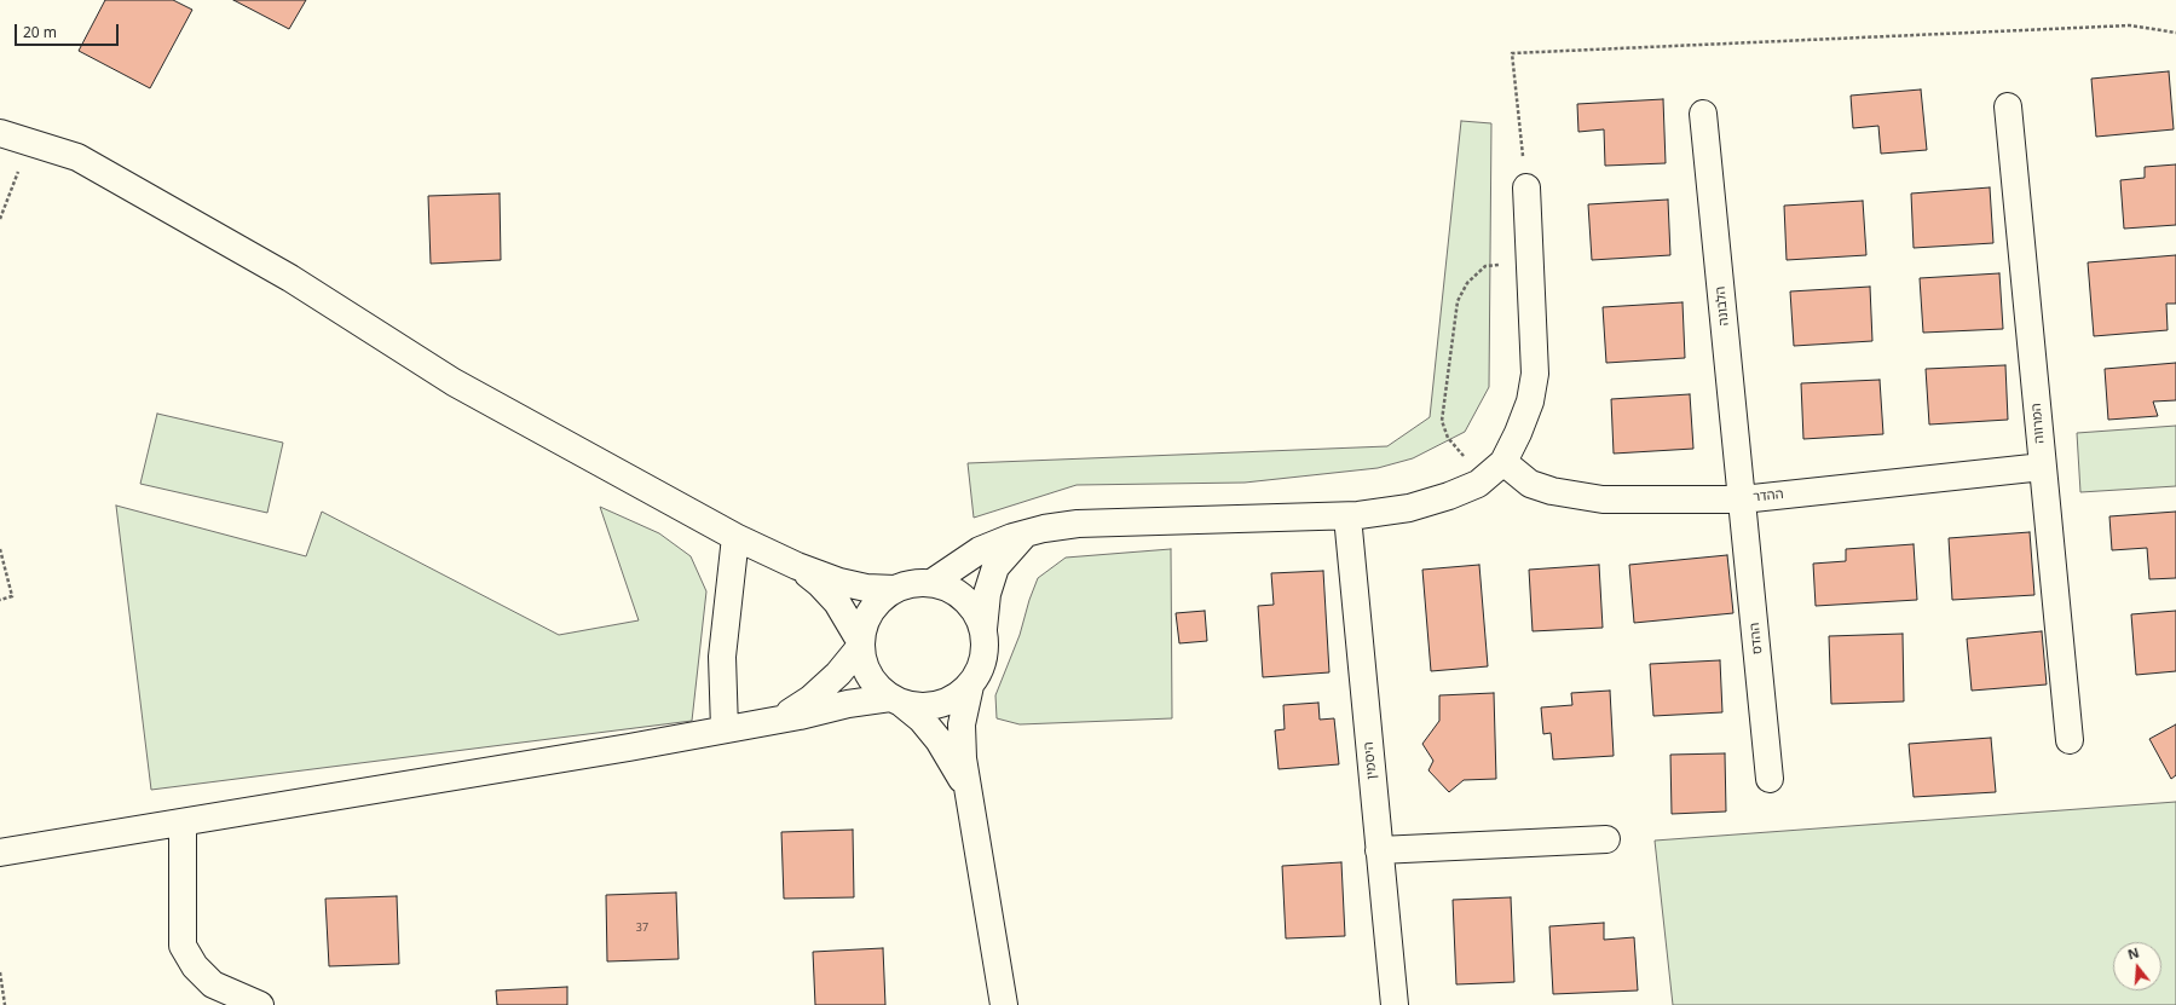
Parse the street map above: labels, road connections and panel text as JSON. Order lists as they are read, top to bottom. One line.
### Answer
{"streets":{"street":["הלבונה","המרווה","ההדר","ההדס","היסמין"]},"crossings":[["הלבונה","ההדר"],["הלבונה","ההדס"],["המרווה","ההדר"],["ההדר","ההדס"]],"house_numbers":["37"],"scale_bar":"20 m","north":"top"}
